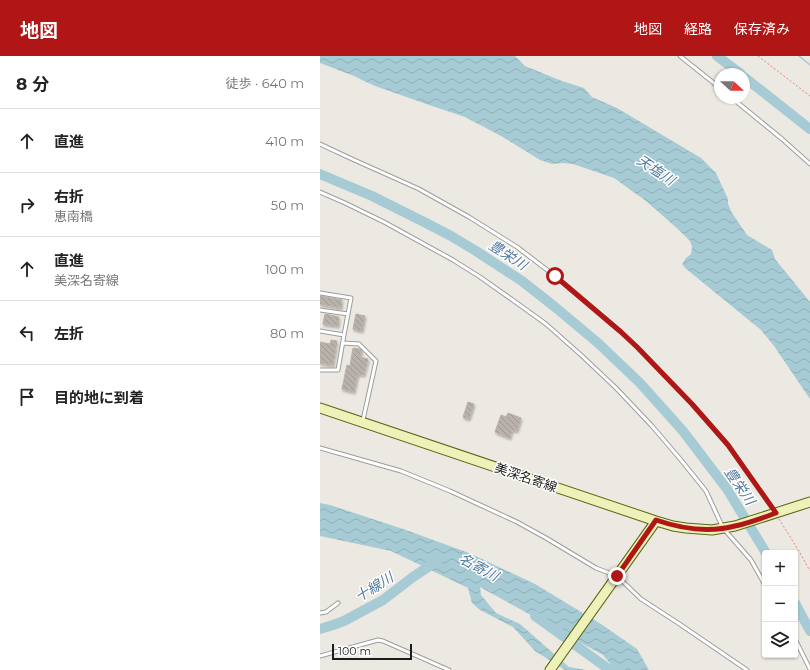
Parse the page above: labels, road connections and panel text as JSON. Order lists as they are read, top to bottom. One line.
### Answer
{"streets":{"main road":["美深名寄線"]},"water":["天塩川","豊栄川","名寄川","十線川"],"scale_bar":"100 m","north":"right","page":{"header":"地図","nav":["地図","経路","保存済み"],"heading":["8 分","徒歩 · 640 m"],"list":[["直進","410 m"],["右折","恵南橋","50 m"],["直進","美深名寄線","100 m"],["左折","80 m"],"目的地に到着"],"map_buttons":["+","−"],"scale":"100 m"}}
